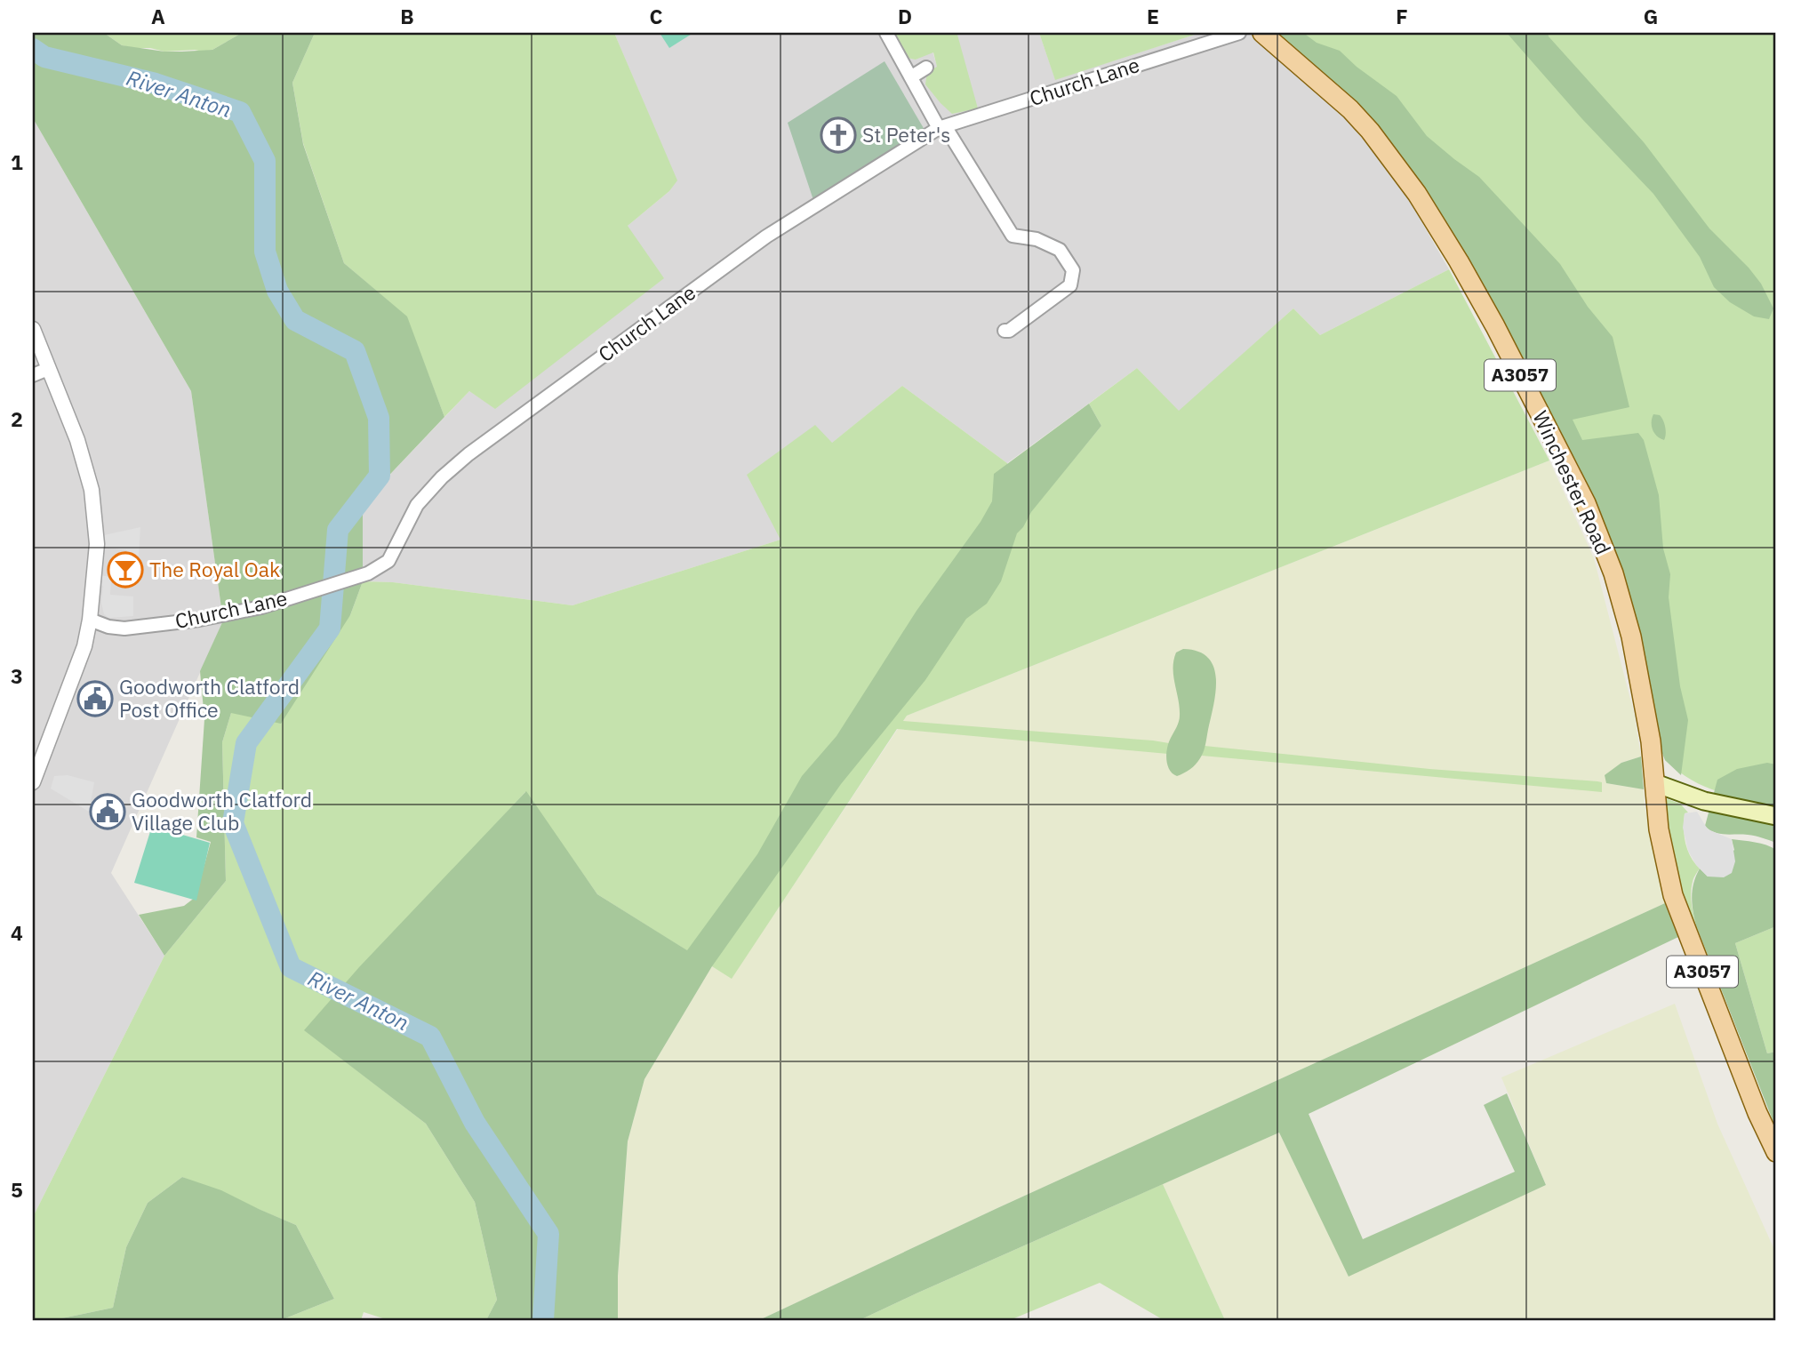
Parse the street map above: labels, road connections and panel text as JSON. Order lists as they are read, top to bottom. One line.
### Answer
{"streets":{"main road":["A3057","Winchester Road"],"street":["Church Lane"]},"crossings":[["A3057","Winchester Road"]],"water":["River Anton"],"places":{"church":["St Peter's"],"bar":["The Royal Oak"],"public building":["Goodworth Clatford Post Office","Goodworth Clatford Village Club"]},"grid":{"columns":["A","B","C","D","E","F","G"],"rows":["1","2","3","4","5"]}}
